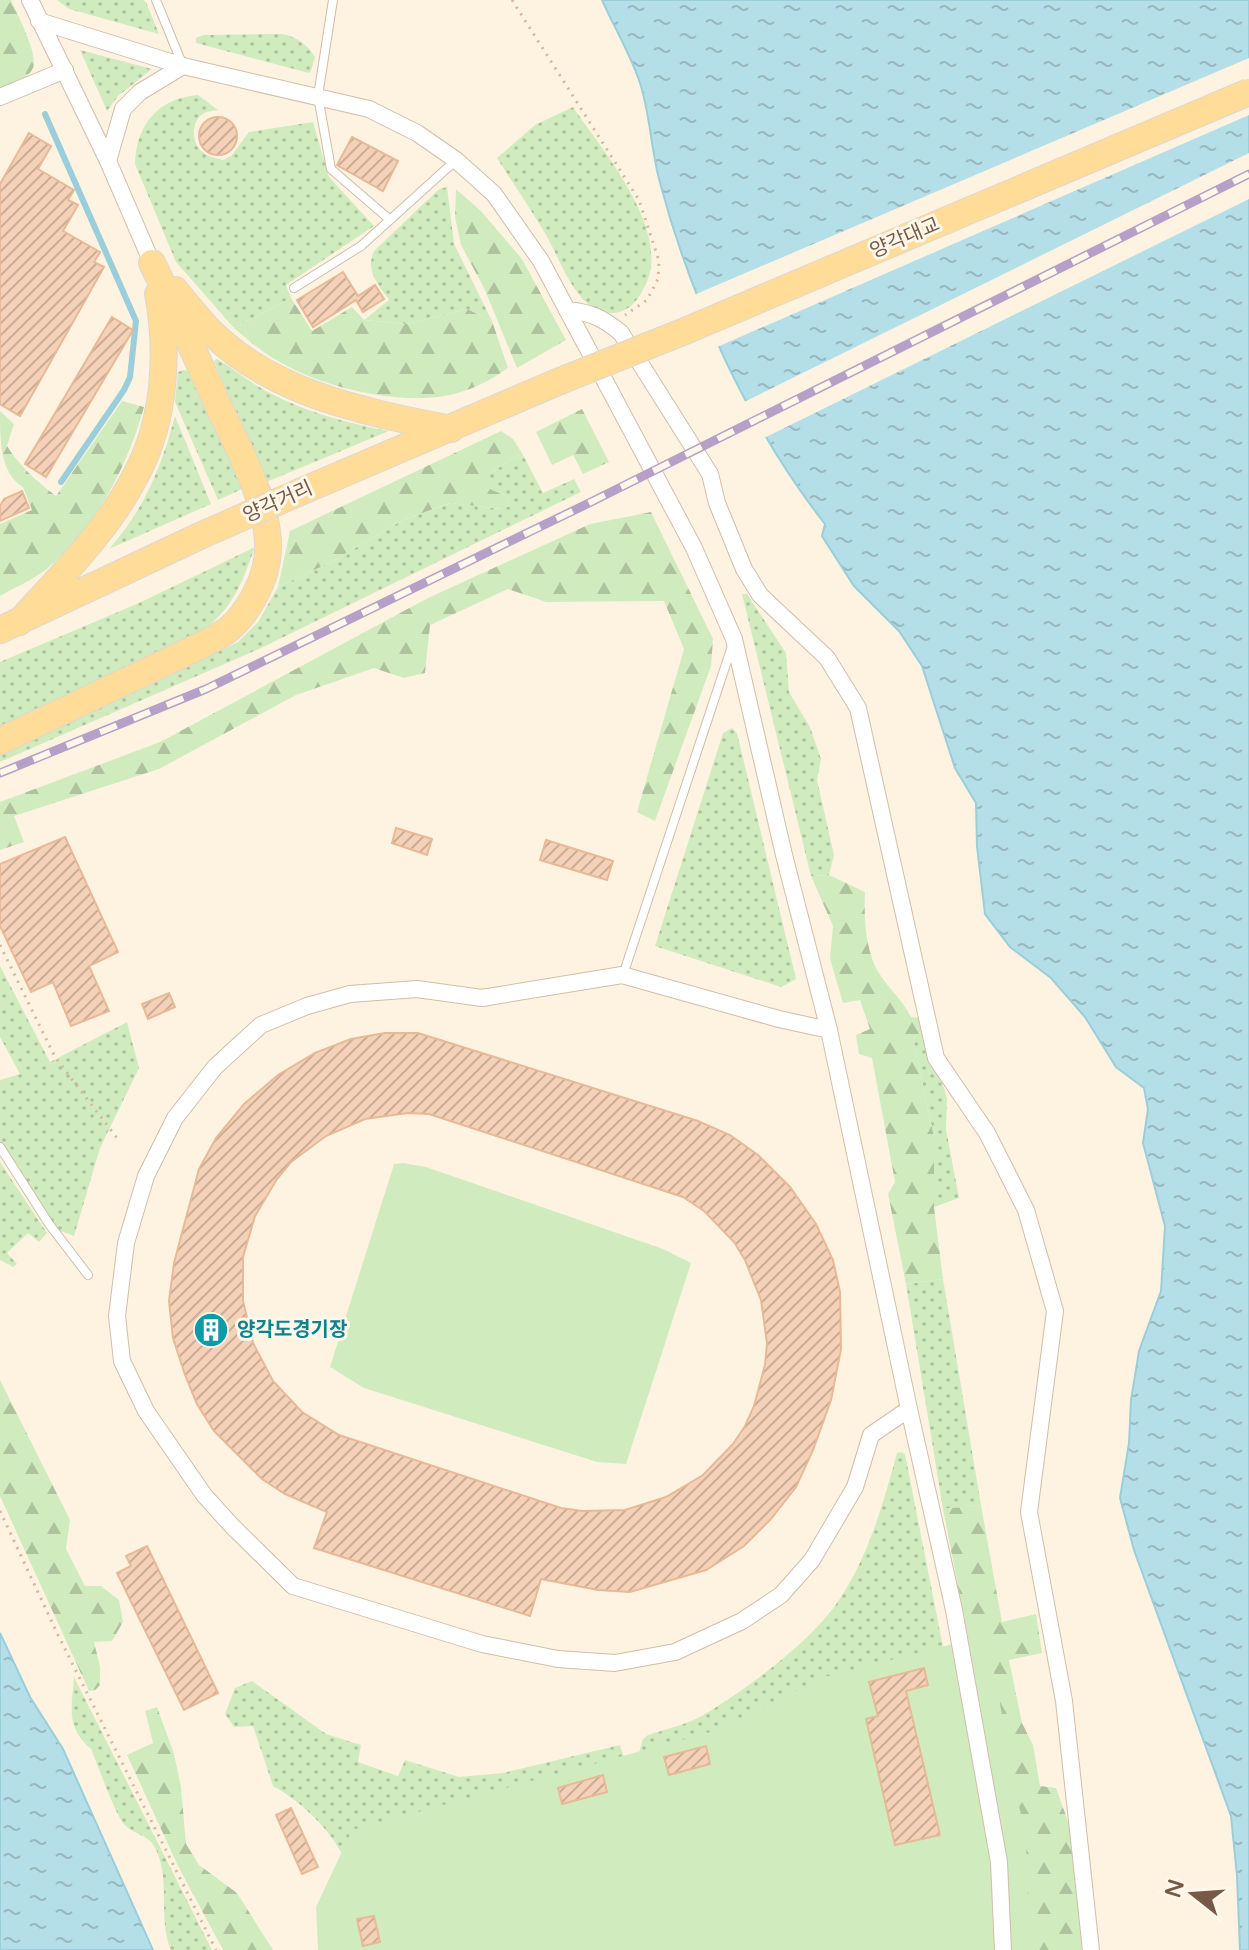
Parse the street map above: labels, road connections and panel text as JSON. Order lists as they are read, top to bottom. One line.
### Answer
{"streets":{"main road":["양각대교","양각거리"]},"crossings":[["양각대교","양각거리"]],"places":{"building":["양각도경기장"]},"north":"left"}
